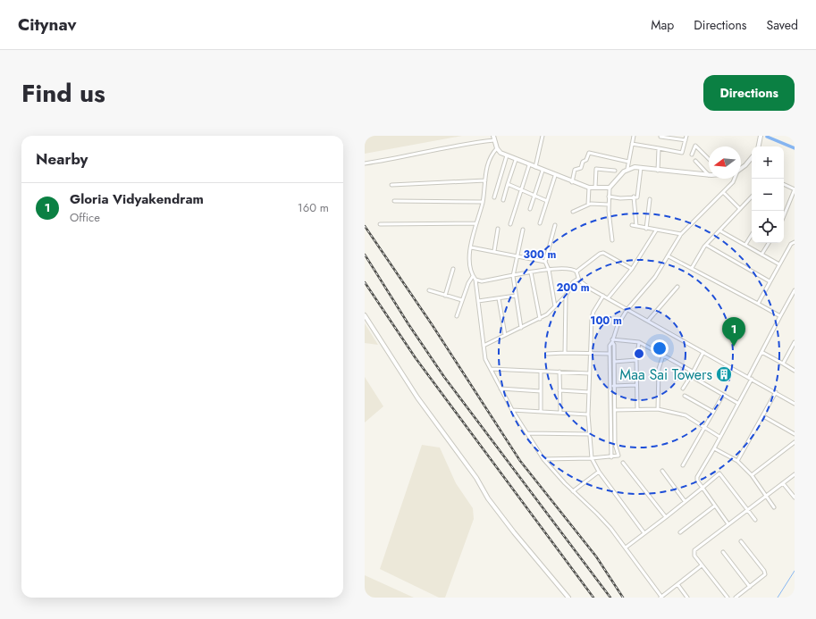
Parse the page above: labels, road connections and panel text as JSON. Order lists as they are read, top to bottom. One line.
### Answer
{"places":{"building":["Maa Sai Towers"]},"north":"left","page":{"header":"Citynav","nav":["Map","Directions","Saved"],"title":"Find us","buttons":"Directions","heading":"Nearby","map_buttons":["+","−"],"list":[{"mark":"1","name":"Gloria Vidyakendram","note":"Office","value":"160 m"}],"pins":"1"},"rings":["300 m","200 m","100 m"]}
